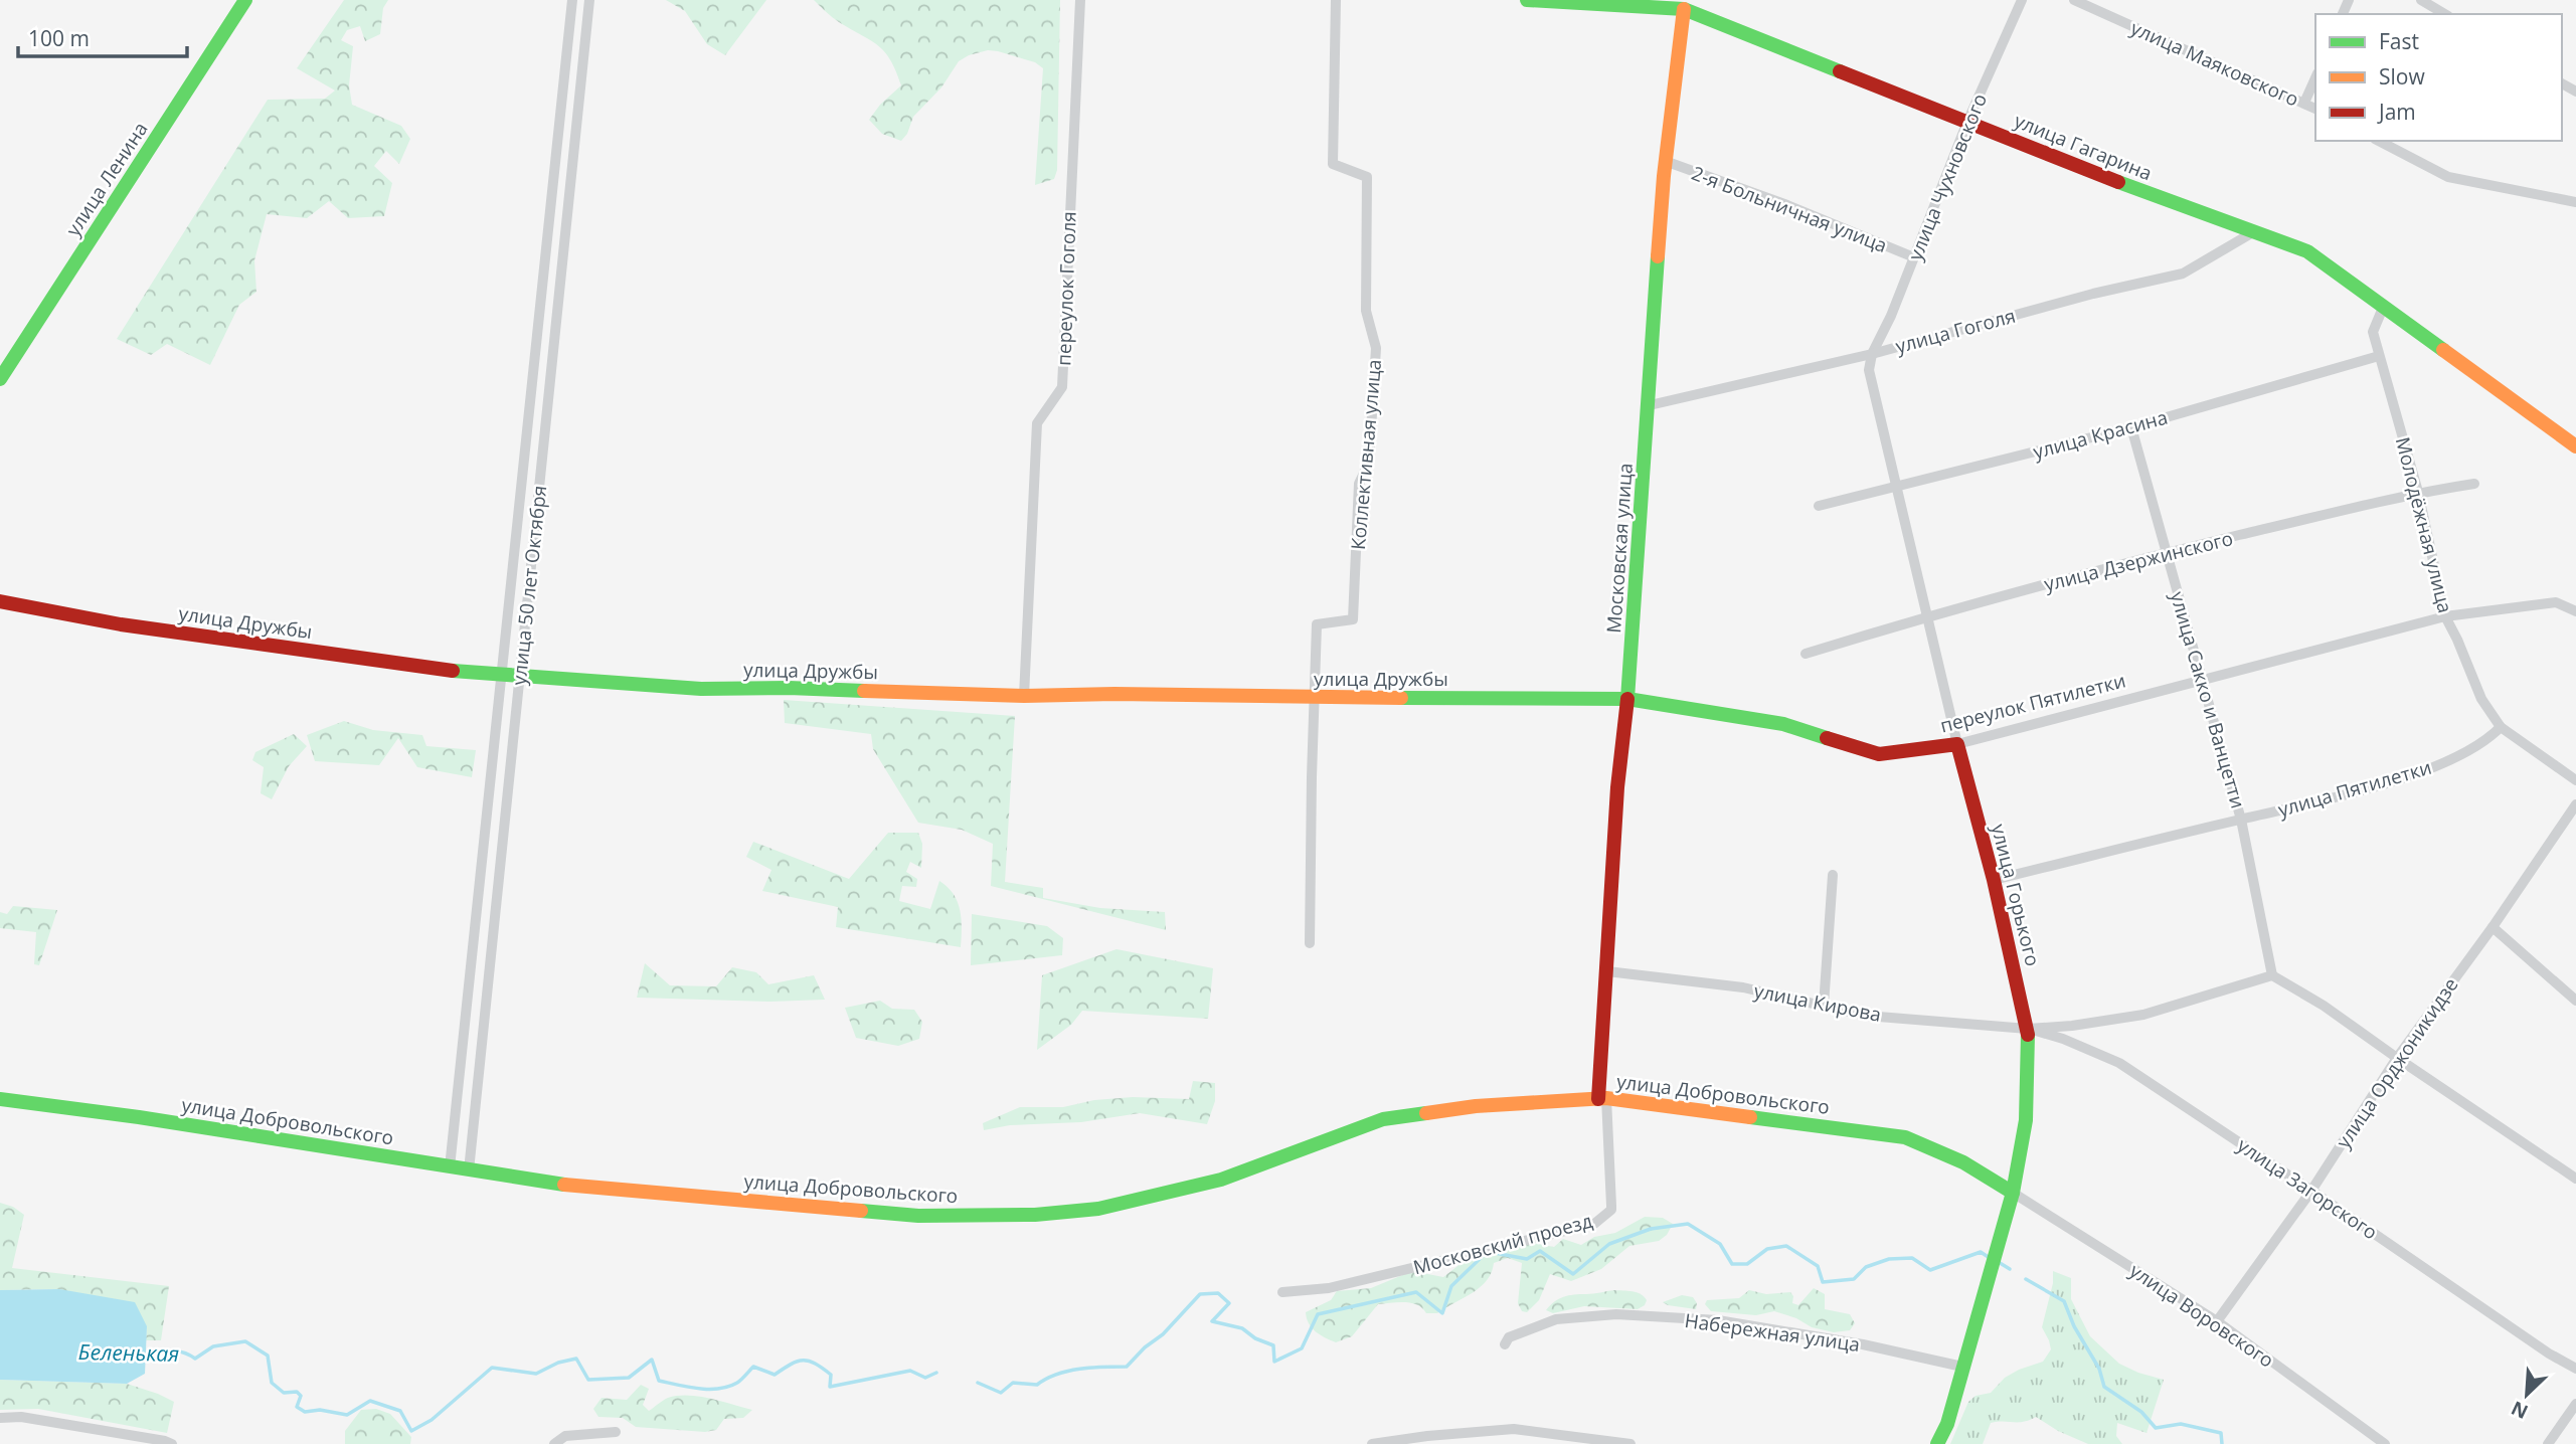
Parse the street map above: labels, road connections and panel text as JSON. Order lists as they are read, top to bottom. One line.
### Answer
{"streets":{"street":["улица Маяковского","улица Гагарина","улица Чухновского","улица Ленина","2-я Больничная улица","переулок Гоголя","улица Гоголя","улица Красина","Коллективная улица","Молодёжная улица","Московская улица","улица Дзержинского","улица 50 лет Октября","улица Дружбы","улица Сакко и Ванцетти","переулок Пятилетки","улица Пятилетки","улица Горького","улица Кирова","улица Орджоникидзе","улица Добровольского","улица Загорского","Московский проезд","улица Воровского","Набережная улица"]},"crossings":[["улица Гагарина","улица Чухновского"],["улица Гагарина","улица Гоголя"],["улица Гагарина","Молодёжная улица"],["улица Гагарина","Московская улица"],["улица Чухновского","2-я Больничная улица"],["улица Чухновского","улица Гоголя"],["улица Чухновского","улица Горького"],["2-я Больничная улица","Московская улица"],["переулок Гоголя","улица Дружбы"],["улица Гоголя","Московская улица"],["улица Гоголя","улица Горького"],["улица Красина","Молодёжная улица"],["улица Красина","улица Сакко и Ванцетти"],["улица Красина","улица Горького"],["Коллективная улица","улица Дружбы"],["Молодёжная улица","улица Дзержинского"],["Молодёжная улица","переулок Пятилетки"],["Молодёжная улица","улица Пятилетки"],["Московская улица","улица Дружбы"],["Московская улица","переулок Пятилетки"],["Московская улица","улица Кирова"],["Московская улица","улица Добровольского"],["Московская улица","Московский проезд"],["улица Дзержинского","улица Сакко и Ванцетти"],["улица Дзержинского","улица Горького"],["улица 50 лет Октября","улица Дружбы"],["улица 50 лет Октября","улица Добровольского"],["улица Дружбы","переулок Пятилетки"],["улица Сакко и Ванцетти","переулок Пятилетки"],["улица Сакко и Ванцетти","улица Пятилетки"],["переулок Пятилетки","улица Горького"],["улица Пятилетки","улица Горького"],["улица Горького","улица Кирова"],["улица Горького","улица Добровольского"],["улица Горького","улица Загорского"],["улица Горького","улица Воровского"],["улица Горького","Набережная улица"],["улица Кирова","улица Загорского"],["улица Орджоникидзе","улица Загорского"],["улица Орджоникидзе","улица Воровского"],["улица Добровольского","Московский проезд"],["улица Добровольского","улица Воровского"]],"water":["Беленькая"],"legend":["Fast","Slow","Jam"],"scale_bar":"100 m","north":"bottom left"}
